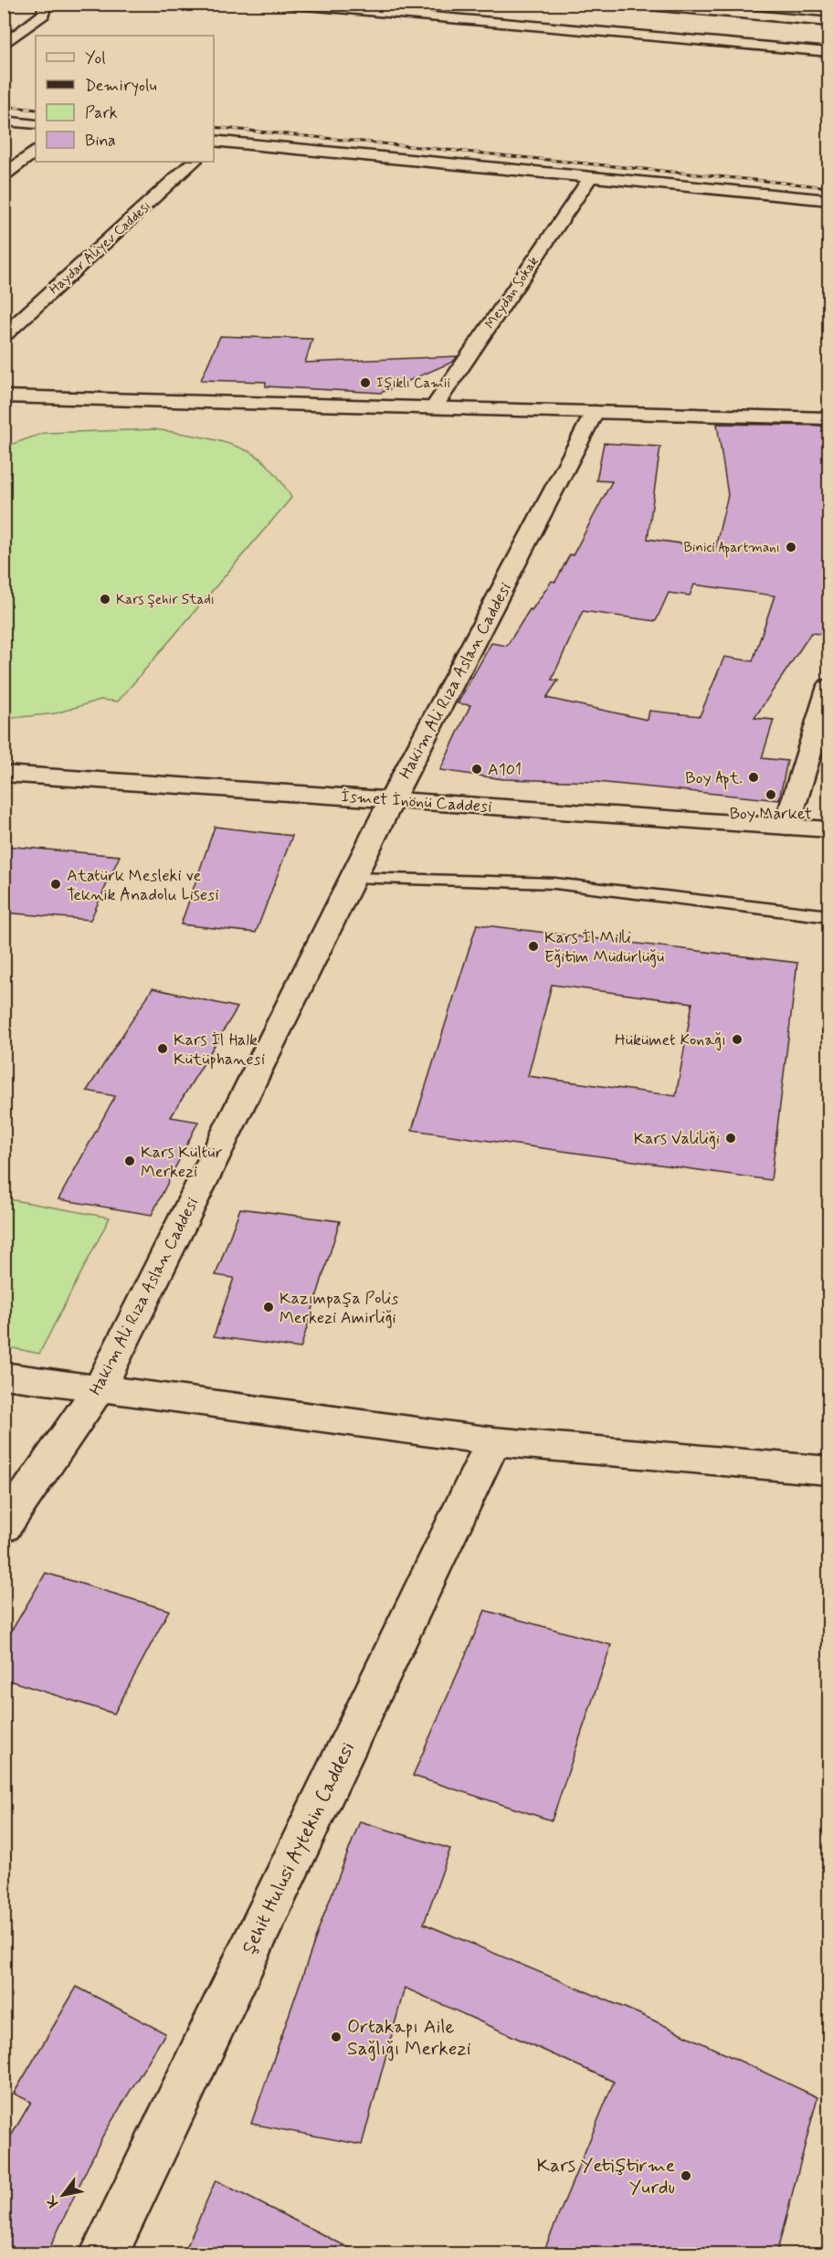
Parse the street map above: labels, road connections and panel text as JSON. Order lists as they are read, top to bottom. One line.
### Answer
{"streets":{"street":["Haydar Aliyev Caddesi","Meydan Sokak","Hakim Ali Rıza Aslan Caddesi","İsmet İnönü Caddesi","Şehit Hulusi Aytekin Caddesi"]},"crossings":[["Hakim Ali Rıza Aslan Caddesi","İsmet İnönü Caddesi"]],"places":["Işıklı Camii","Binici Apartmanı","Kars Şehir Stadı","A101","Boy Apt.","Boy Market","Atatürk Mesleki ve Teknik Anadolu Lisesi","Kars İl Milli Eğitim Müdürlüğü","Hükümet Konağı","Kars İl Halk Kütüphanesi","Kars Valiliği","Kars Kültür Merkezi","Kazımpaşa Polis Merkezi Amirliği","Ortakapı Aile Sağlığı Merkezi","Kars Yetiştirme Yurdu"],"legend":["Yol","Demiryolu","Park","Bina"],"north":"bottom left"}
